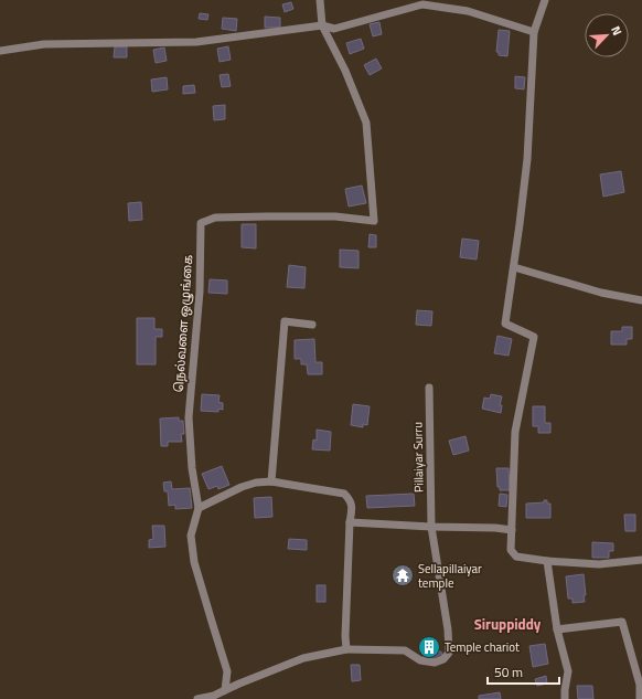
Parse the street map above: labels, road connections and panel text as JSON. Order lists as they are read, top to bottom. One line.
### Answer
{"streets":{"street":["நெல்வளை ஒழுங்கை","Pillaiyar Surru"]},"crossings":[["நெல்வளை ஒழுங்கை","Pillaiyar Surru"]],"districts":["Siruppiddy"],"places":{"temple":["Sellapillaiyar temple"],"building":["Temple chariot"]},"scale_bar":"50 m","north":"top right"}
